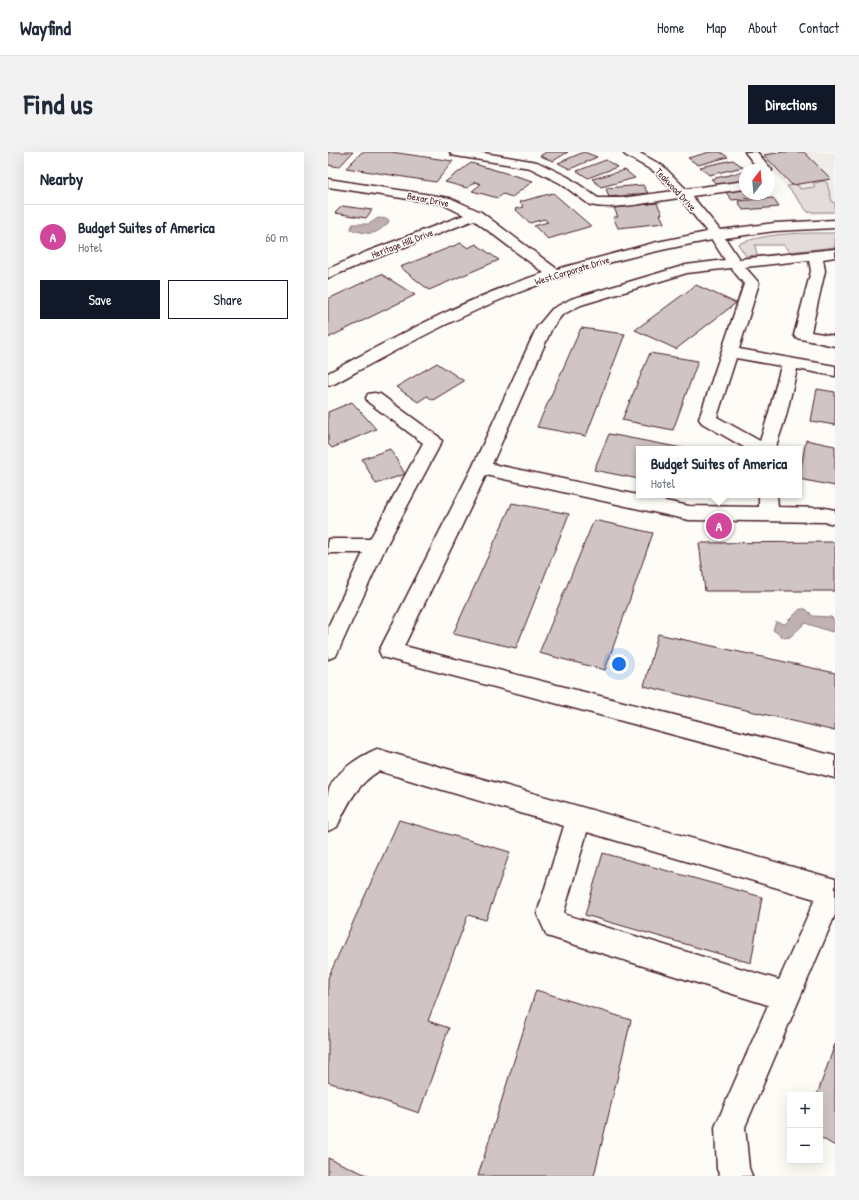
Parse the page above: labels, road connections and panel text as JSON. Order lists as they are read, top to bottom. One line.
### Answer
{"streets":{"street":["Teakwood Drive","Bexar Drive","Heritage Hill Drive","West Corporate Drive"]},"crossings":[["Teakwood Drive","West Corporate Drive"],["Bexar Drive","Heritage Hill Drive"],["Bexar Drive","West Corporate Drive"]],"north":"top","page":{"header":"Wayfind","nav":["Home","Map","About","Contact"],"title":"Find us","buttons":["Directions",["Save","Share"]],"heading":"Nearby","list":[{"mark":"A","name":"Budget Suites of America","note":"Hotel","value":"60 m"}],"popup":["Budget Suites of America","Hotel"],"pins":"A","map_buttons":["+","−"]}}
